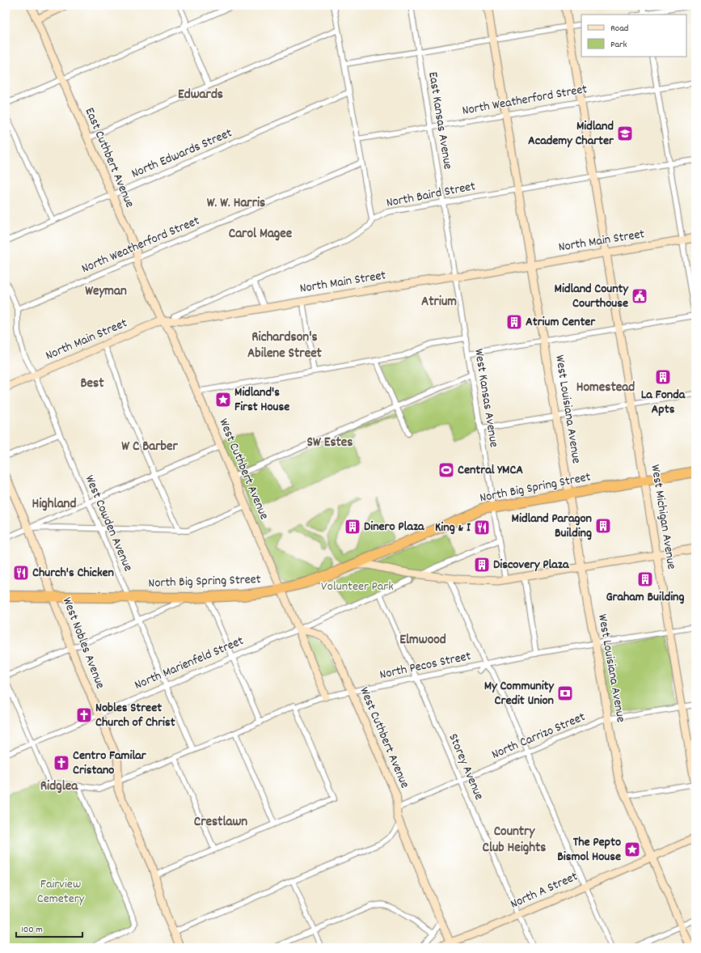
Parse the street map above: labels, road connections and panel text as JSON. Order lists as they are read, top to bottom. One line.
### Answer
{"streets":{"highway":["North Big Spring Street"],"street":["North Weatherford Street","East Kansas Avenue","North Edwards Street","East Cuthbert Avenue","North Baird Street","North Main Street","West Kansas Avenue","West Louisiana Avenue","West Cuthbert Avenue","West Michigan Avenue","West Cowden Avenue","West Nobles Avenue","North Marienfeld Street","North Pecos Street","North Carrizo Street","Storey Avenue","North A Street"]},"crossings":[["North Weatherford Street","East Kansas Avenue"],["North Weatherford Street","East Cuthbert Avenue"],["North Weatherford Street","West Louisiana Avenue"],["North Weatherford Street","West Michigan Avenue"],["North Weatherford Street","West Cowden Avenue"],["East Kansas Avenue","North Baird Street"],["East Kansas Avenue","North Main Street"],["East Kansas Avenue","West Kansas Avenue"],["North Edwards Street","East Cuthbert Avenue"],["East Cuthbert Avenue","North Main Street"],["East Cuthbert Avenue","West Cuthbert Avenue"],["North Baird Street","West Louisiana Avenue"],["North Baird Street","West Michigan Avenue"],["North Main Street","West Kansas Avenue"],["North Main Street","West Louisiana Avenue"],["North Main Street","West Cuthbert Avenue"],["North Main Street","West Michigan Avenue"],["North Main Street","West Cowden Avenue"],["West Kansas Avenue","North Big Spring Street"],["West Louisiana Avenue","North Big Spring Street"],["West Louisiana Avenue","North Pecos Street"],["West Louisiana Avenue","North Carrizo Street"],["West Louisiana Avenue","North A Street"],["West Cuthbert Avenue","North Big Spring Street"],["West Cuthbert Avenue","North Marienfeld Street"],["West Cuthbert Avenue","North Pecos Street"],["West Cuthbert Avenue","North Carrizo Street"],["West Cuthbert Avenue","North A Street"],["North Big Spring Street","West Michigan Avenue"],["North Big Spring Street","West Cowden Avenue"],["North Big Spring Street","West Nobles Avenue"],["West Michigan Avenue","North Pecos Street"],["West Michigan Avenue","North Carrizo Street"],["West Cowden Avenue","North Marienfeld Street"],["West Cowden Avenue","North Pecos Street"],["West Nobles Avenue","North Marienfeld Street"],["West Nobles Avenue","North Pecos Street"],["North Marienfeld Street","North Pecos Street"],["North Marienfeld Street","Storey Avenue"],["North Pecos Street","Storey Avenue"],["North Carrizo Street","Storey Avenue"],["Storey Avenue","North A Street"]],"districts":["Edwards","W. W. Harris","Carol Magee","Weyman","Atrium","Richardson's Abilene Street","Best","Homestead","SW Estes","W C Barber","Highland","Elmwood","Ridglea","Crestlawn","Country Club Heights"],"parks":["Volunteer Park","Fairview Cemetery"],"places":{"school or university":["Midland Academy Charter"],"public building":["Midland County Courthouse"],"building":["Atrium Center","La Fonda Apts","Midland Paragon Building","Dinero Plaza","Discovery Plaza","Graham Building"],"place":["Midland's First House","The Pepto Bismol House"],"sports":["Central YMCA"],"restaurant":["King & I","Church's Chicken"],"bank":["My Community Credit Union"],"church":["Nobles Street Church of Christ","Centro Familar Cristano"]},"legend":["Road","Park"],"scale_bar":"100 m"}
